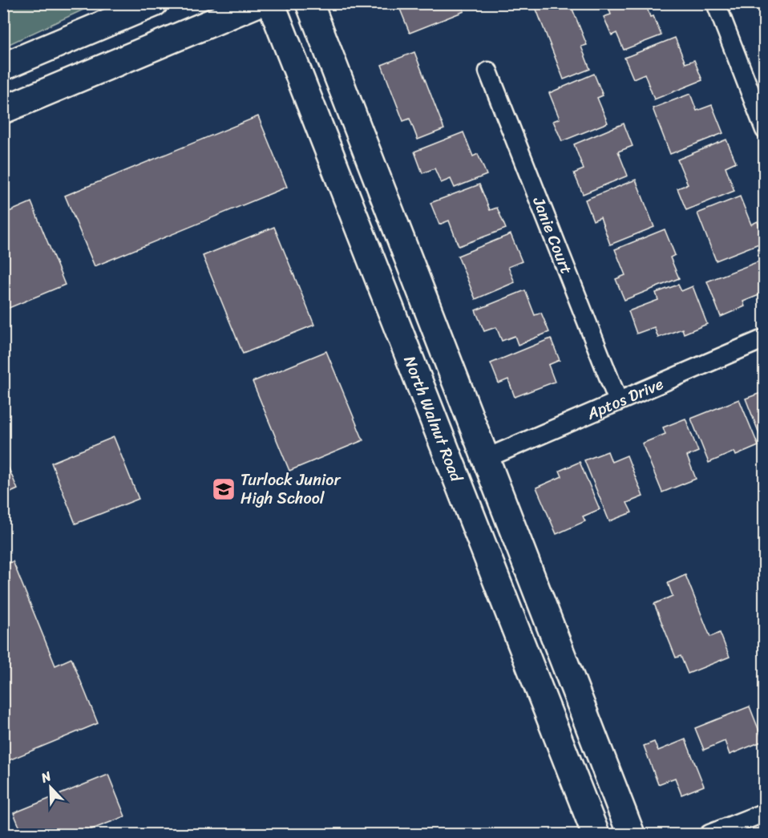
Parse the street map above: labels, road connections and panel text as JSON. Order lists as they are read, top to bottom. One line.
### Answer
{"streets":{"street":["Janie Court","Aptos Drive","North Walnut Road"]},"crossings":[["Janie Court","Aptos Drive"]],"places":{"school or university":["Turlock Junior High School"]},"north":"top left"}
